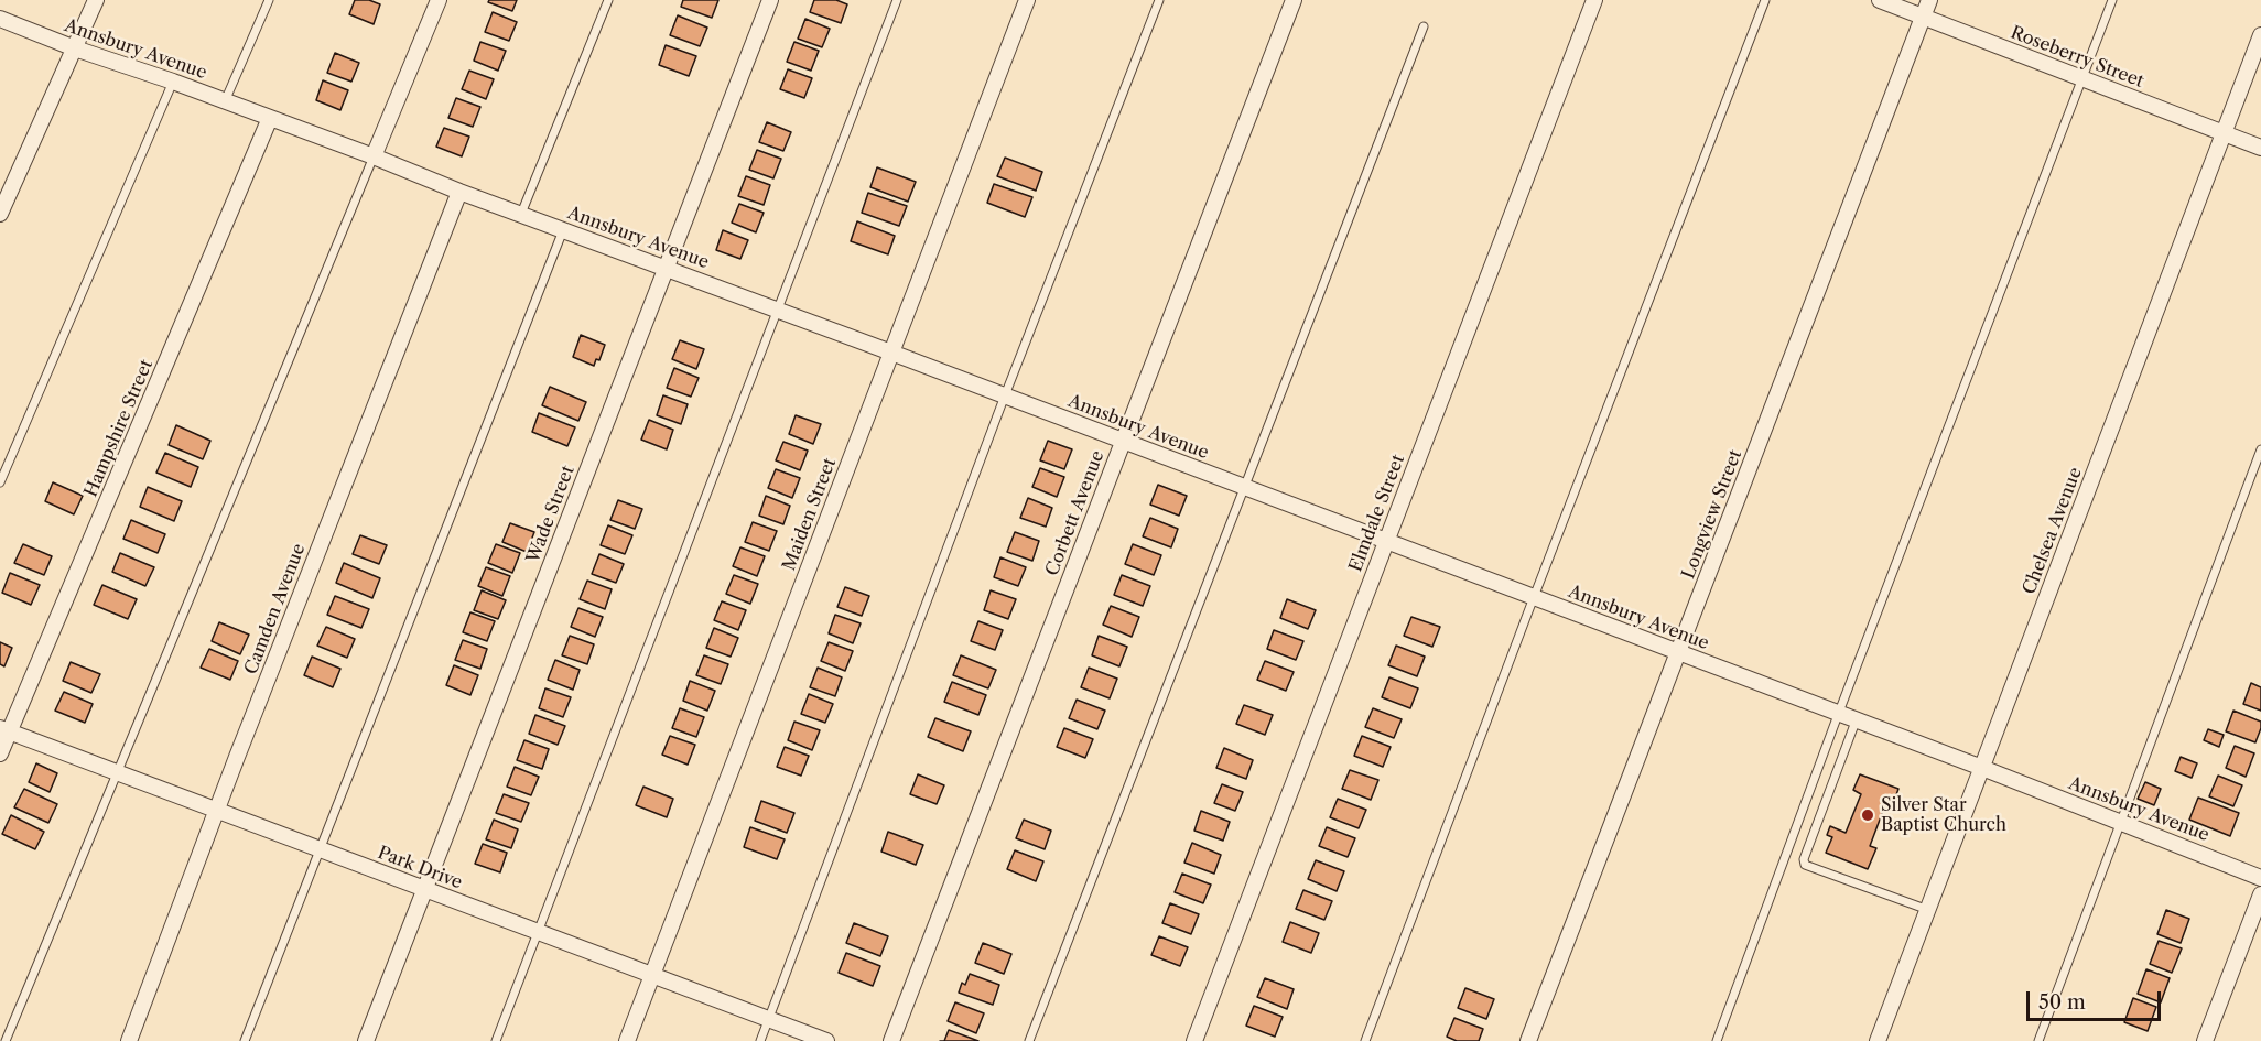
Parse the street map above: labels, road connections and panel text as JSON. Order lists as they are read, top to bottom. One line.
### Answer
{"streets":{"street":["Annsbury Avenue","Roseberry Street","Hampshire Street","Corbett Avenue","Elmdale Street","Wade Street","Maiden Street","Longview Street","Chelsea Avenue","Camden Avenue","Park Drive"]},"crossings":[["Annsbury Avenue","Hampshire Street"],["Annsbury Avenue","Corbett Avenue"],["Annsbury Avenue","Elmdale Street"],["Annsbury Avenue","Wade Street"],["Annsbury Avenue","Maiden Street"],["Annsbury Avenue","Longview Street"],["Annsbury Avenue","Chelsea Avenue"],["Annsbury Avenue","Camden Avenue"],["Roseberry Street","Longview Street"],["Roseberry Street","Chelsea Avenue"],["Hampshire Street","Park Drive"],["Wade Street","Park Drive"],["Maiden Street","Park Drive"],["Camden Avenue","Park Drive"]],"places":["Silver Star Baptist Church"],"scale_bar":"50 m"}
